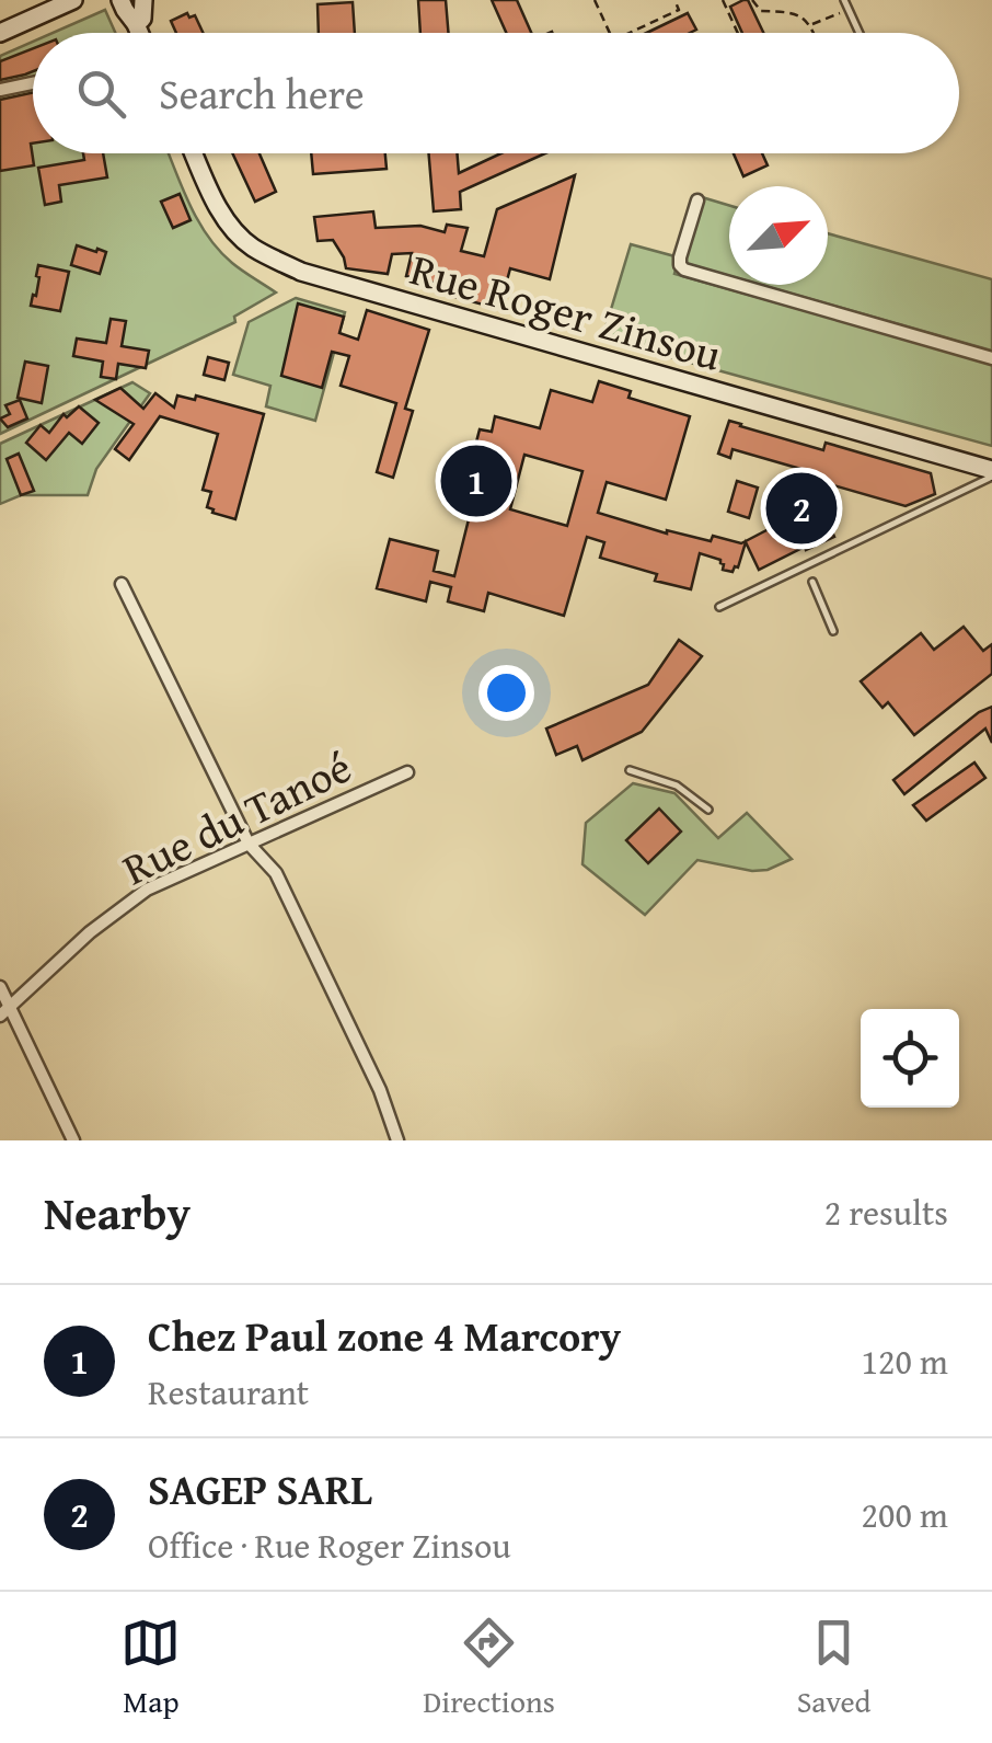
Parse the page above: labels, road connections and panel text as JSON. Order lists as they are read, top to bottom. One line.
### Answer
{"streets":{"street":["Rue Roger Zinsou","Rue du Tanoé"]},"north":"top right","page":{"search":"Search here","pins":["1","2"],"heading":["Nearby","2 results"],"list":[{"mark":"1","name":"Chez Paul zone 4 Marcory","note":"Restaurant","value":"120 m"},{"mark":"2","name":"SAGEP SARL","note":"Office · Rue Roger Zinsou","value":"200 m"}],"nav":["Map","Directions","Saved"]}}
